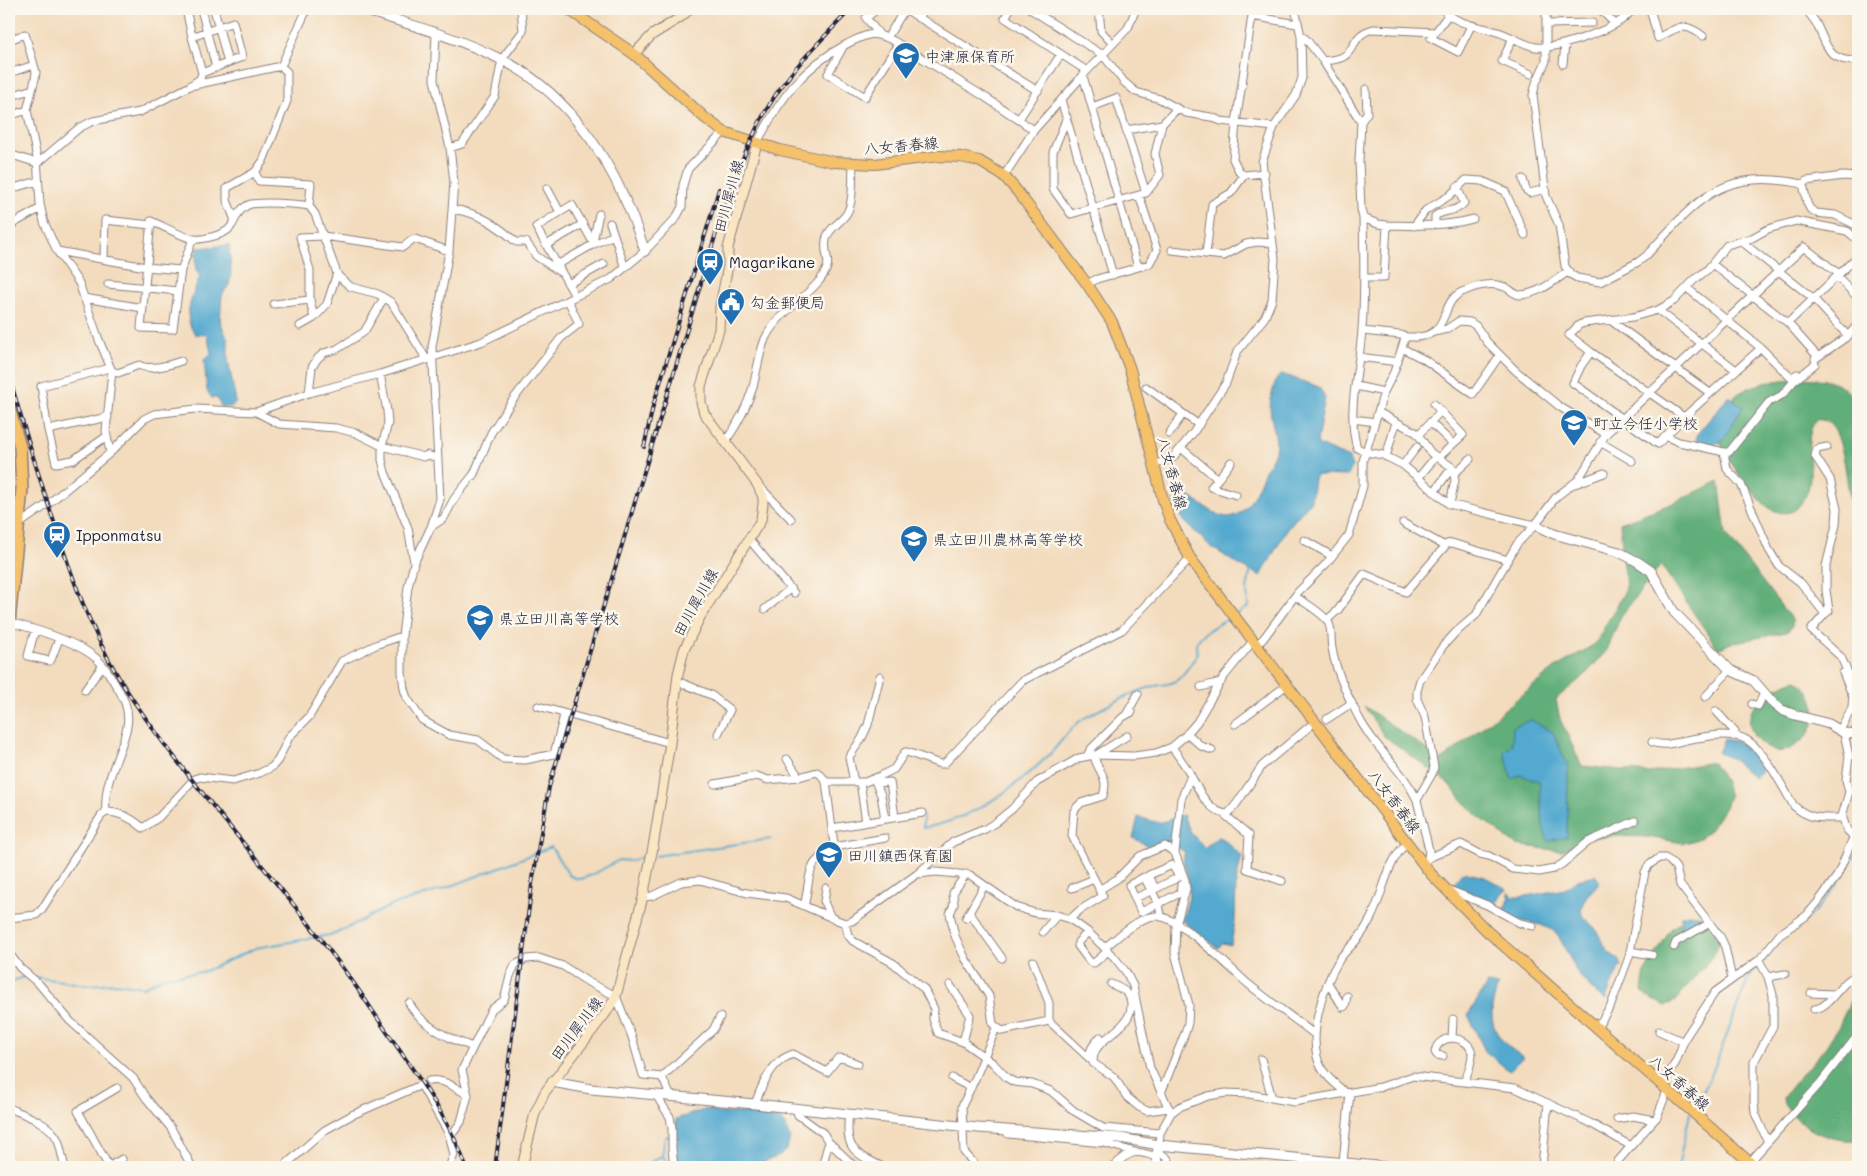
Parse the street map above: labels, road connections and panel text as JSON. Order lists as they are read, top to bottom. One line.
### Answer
{"streets":{"main road":["八女香春線","田川犀川線"]},"crossings":[["八女香春線","田川犀川線"]],"places":{"school or university":["中津原保育所","町立今任小学校","県立田川農林高等学校","県立田川高等学校","田川鎮西保育園"],"station":["Magarikane","Ipponmatsu"],"public building":["勾金郵便局"]}}
